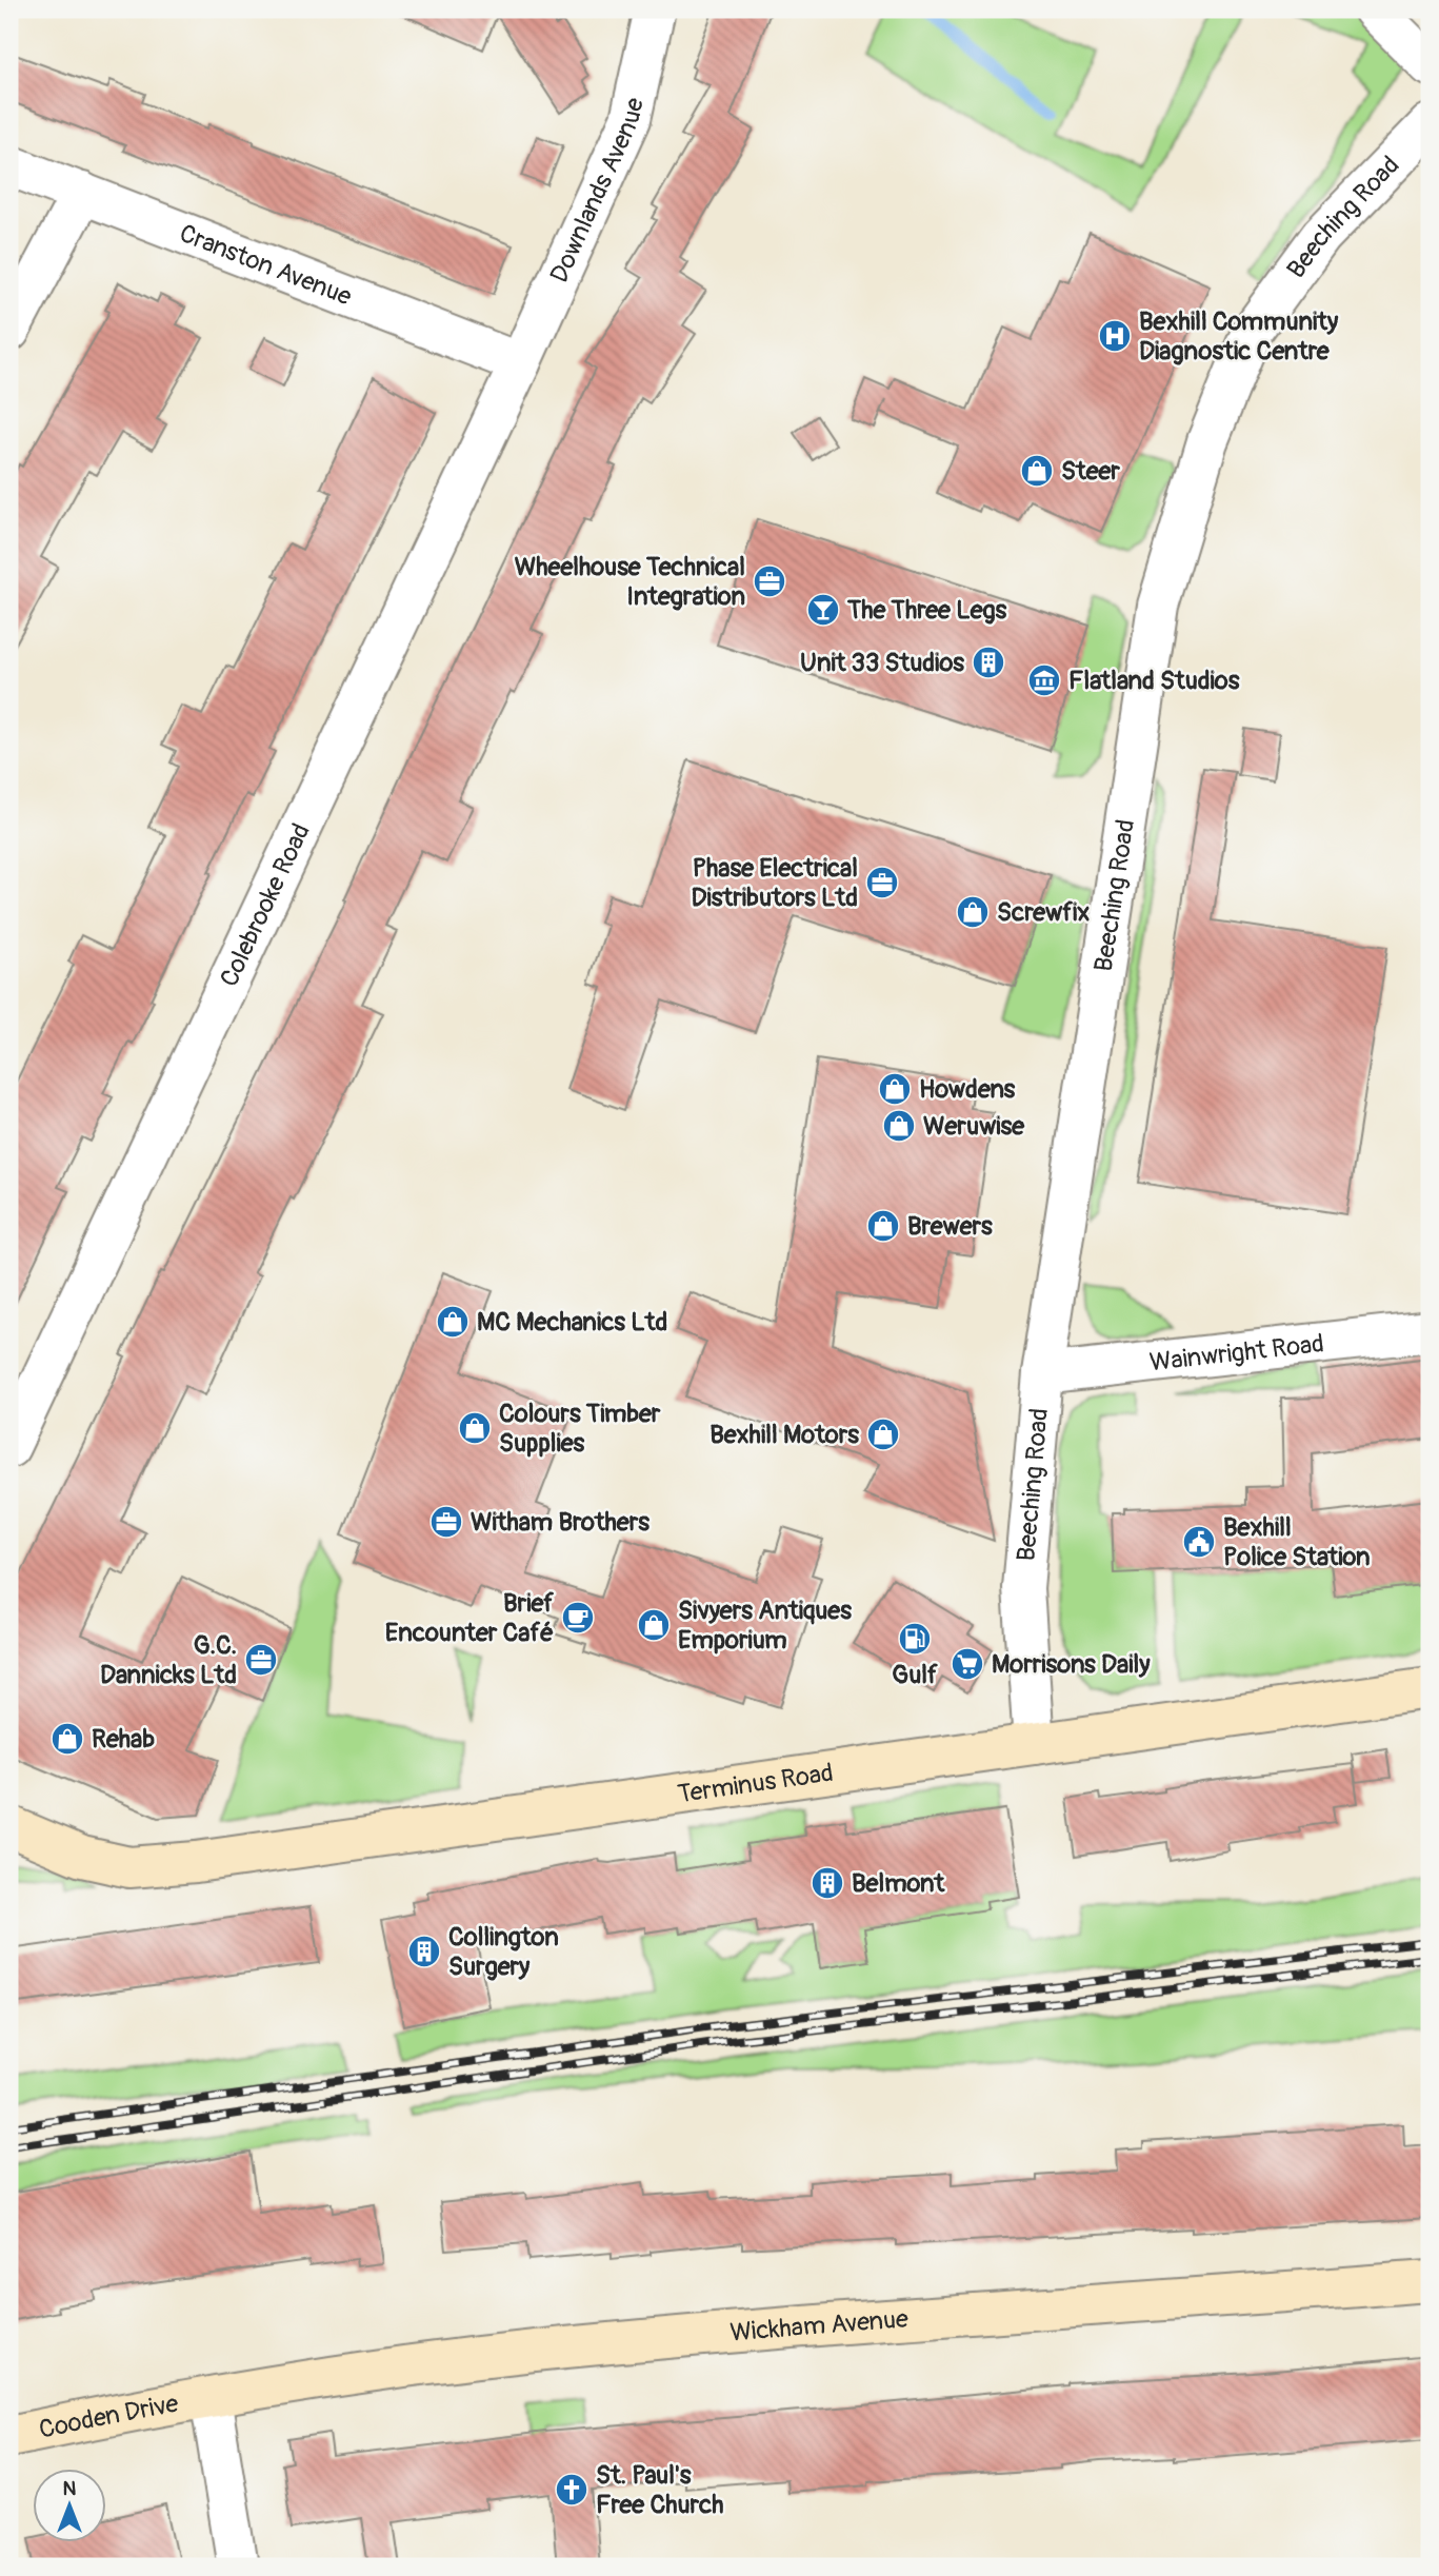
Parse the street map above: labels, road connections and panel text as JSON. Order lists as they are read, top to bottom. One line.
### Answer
{"streets":{"main road":["Terminus Road","Wickham Avenue","Cooden Drive"],"street":["Downlands Avenue","Beeching Road","Cranston Avenue","Colebrooke Road","Wainwright Road"]},"crossings":[["Downlands Avenue","Cranston Avenue"],["Downlands Avenue","Colebrooke Road"],["Beeching Road","Wainwright Road"],["Beeching Road","Terminus Road"],["Cranston Avenue","Colebrooke Road"],["Wickham Avenue","Cooden Drive"]],"places":{"hospital":["Bexhill Community Diagnostic Centre"],"shop":["Steer","Screwfix","Howdens","Weruwise","Brewers","MC Mechanics Ltd","Colours Timber Supplies","Bexhill Motors","Sivyers Antiques Emporium","Rehab"],"office":["Wheelhouse Technical Integration","Phase Electrical Distributors Ltd","Witham Brothers","G.C. Dannicks Ltd"],"bar":["The Three Legs"],"building":["Unit 33 Studios","Belmont","Collington Surgery"],"museum":["Flatland Studios"],"public building":["Bexhill Police Station"],"cafe":["Brief Encounter Café"],"fuel station":["Gulf"],"supermarket":["Morrisons Daily"],"church":["St. Paul's Free Church"]},"north":"top"}
